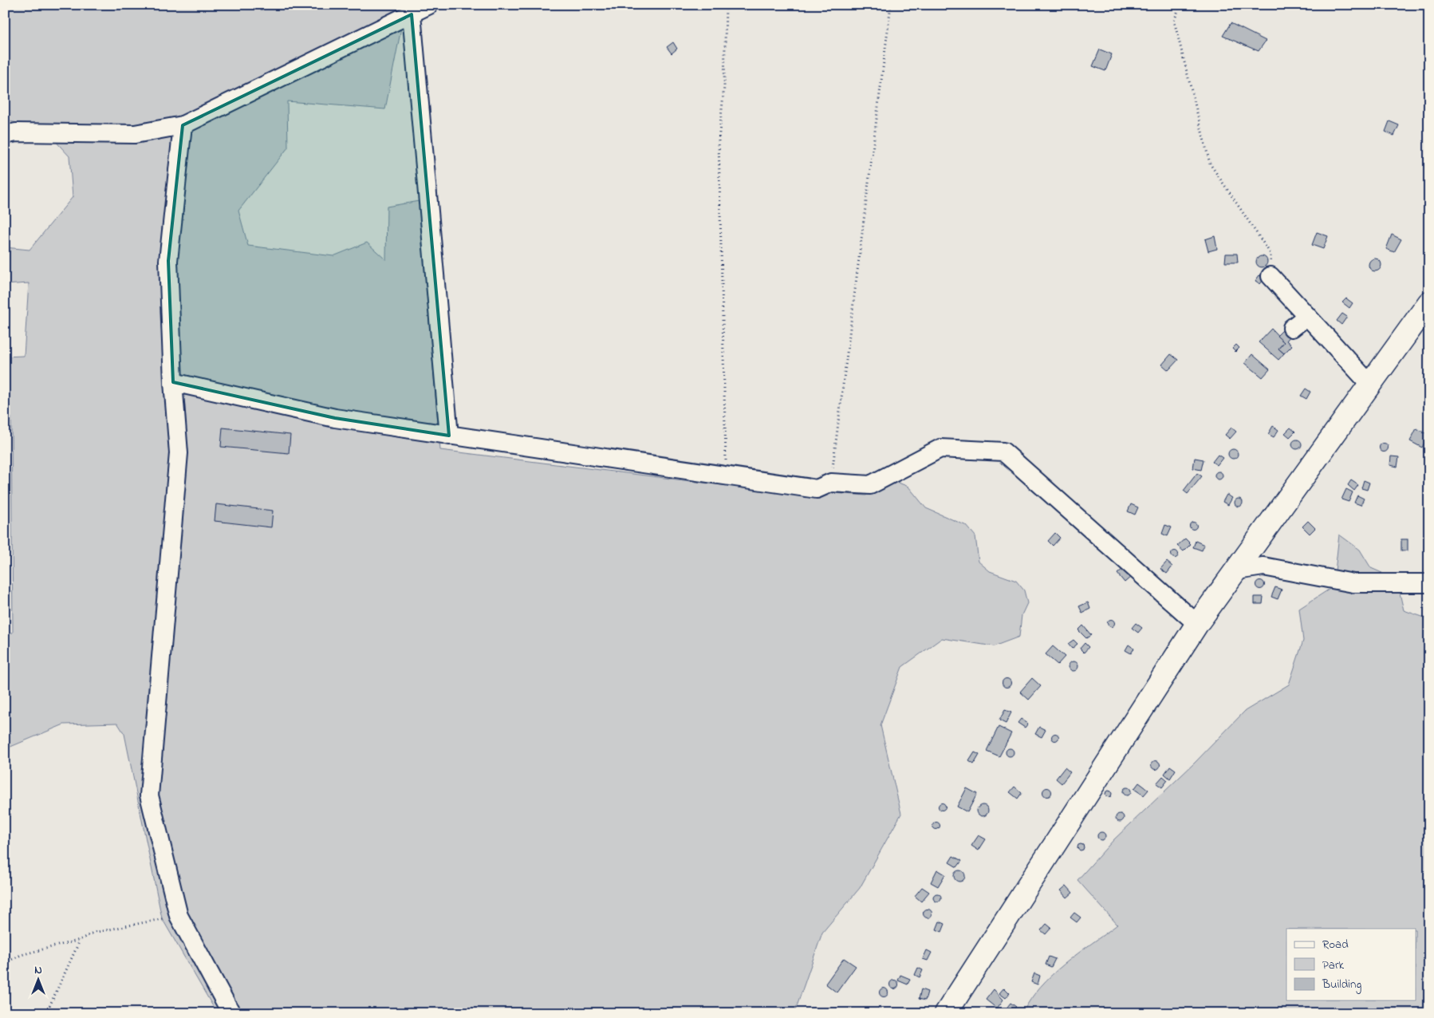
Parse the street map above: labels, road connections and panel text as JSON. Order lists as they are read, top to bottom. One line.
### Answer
{"legend":["Road","Park","Building"],"north":"top"}
